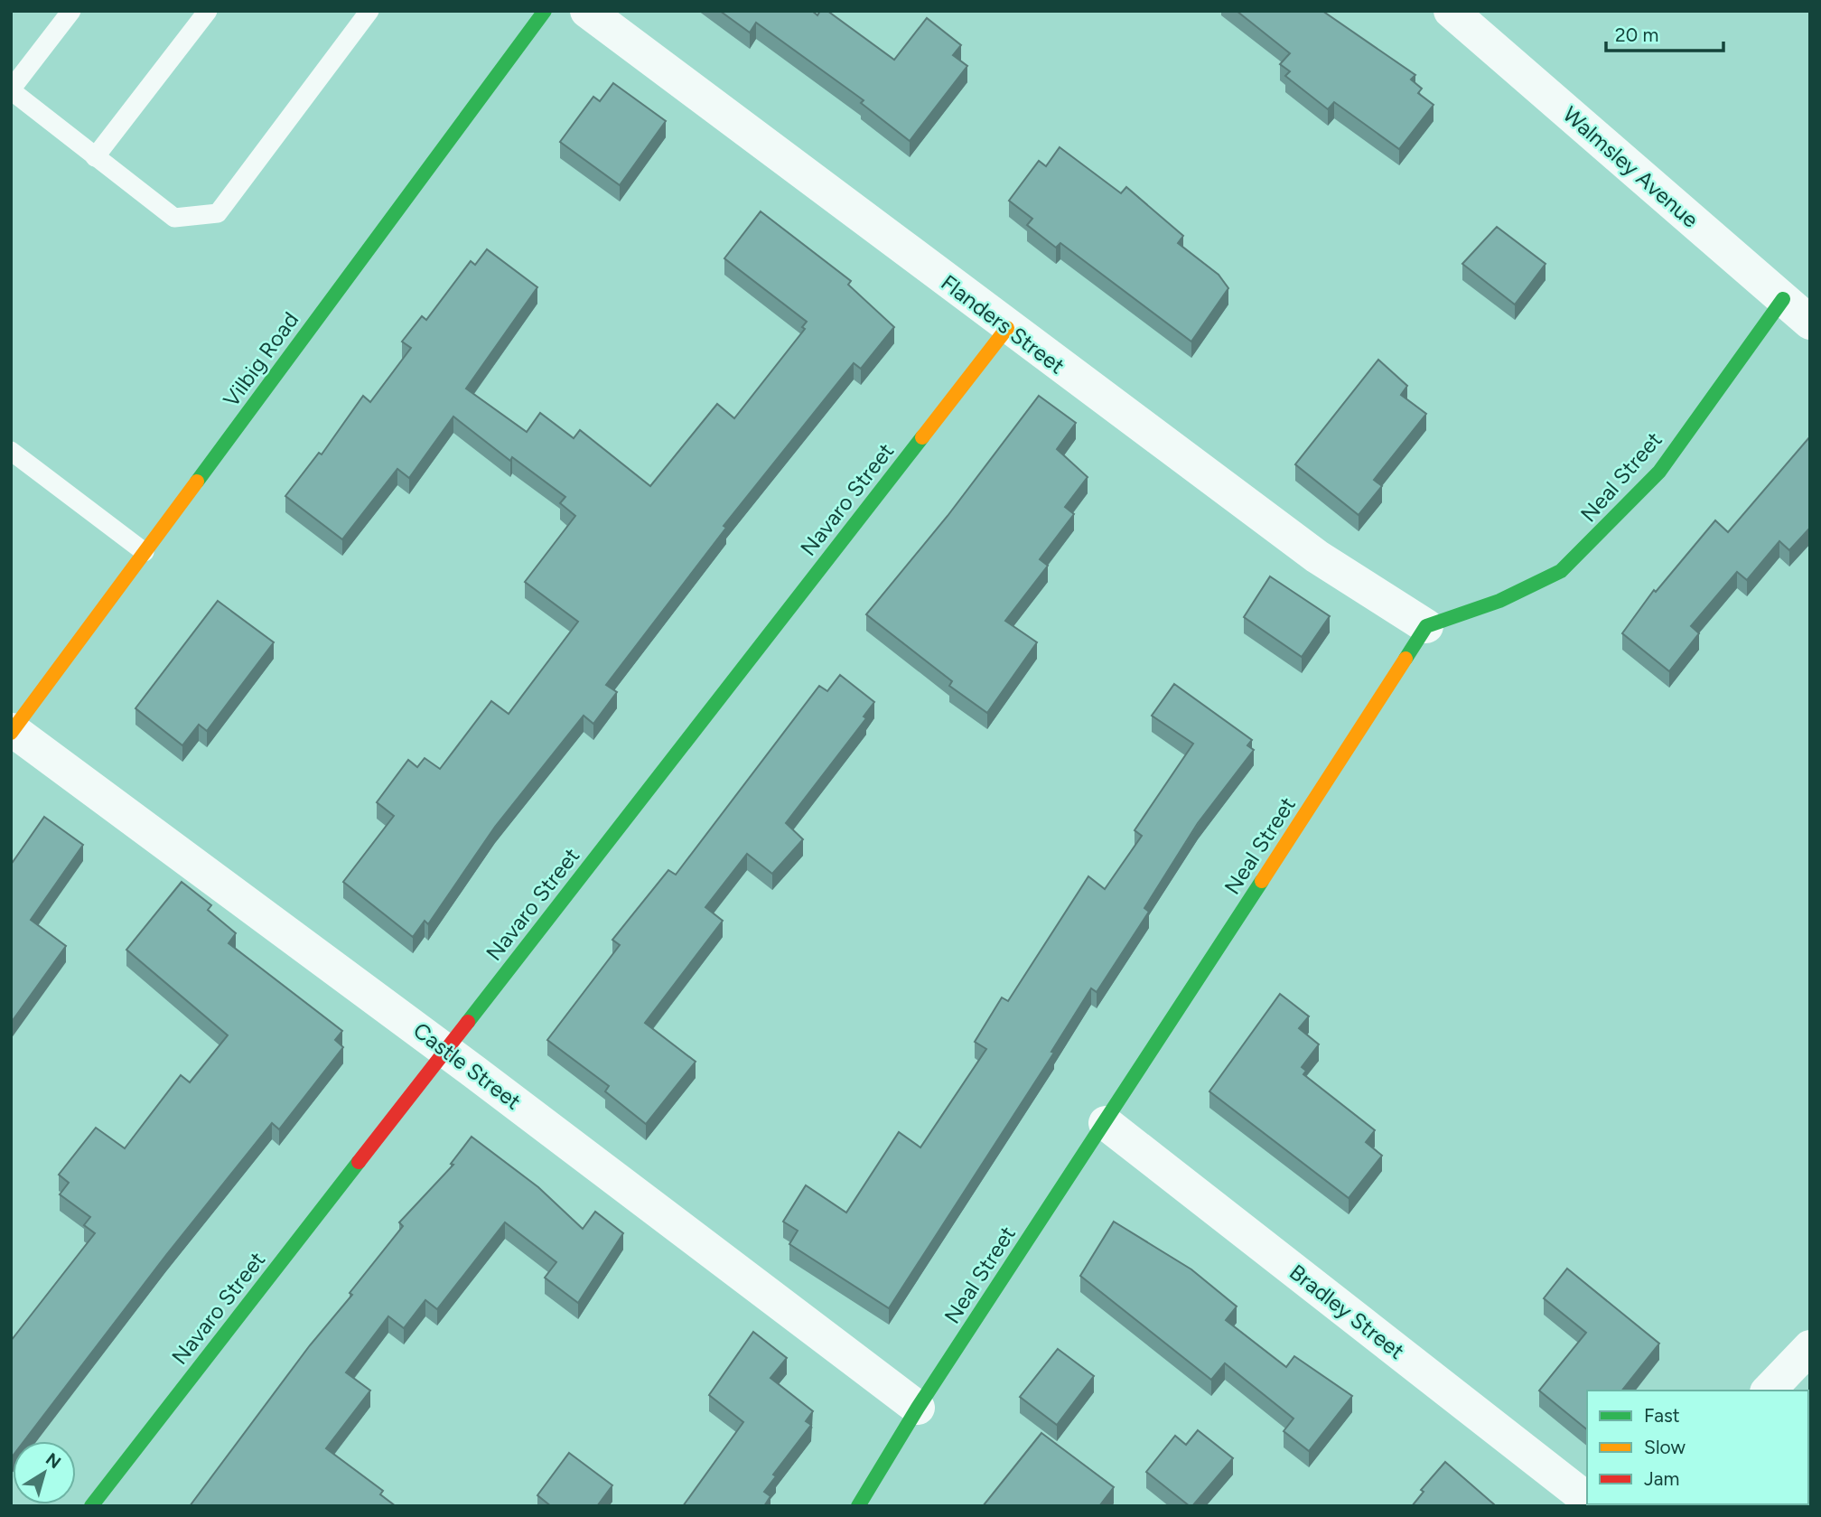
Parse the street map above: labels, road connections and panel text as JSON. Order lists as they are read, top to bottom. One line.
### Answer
{"streets":{"street":["Walmsley Avenue","Flanders Street","Vilbig Road","Neal Street","Navaro Street","Castle Street","Bradley Street"]},"crossings":[["Walmsley Avenue","Neal Street"],["Flanders Street","Neal Street"],["Flanders Street","Navaro Street"],["Vilbig Road","Castle Street"],["Neal Street","Castle Street"],["Neal Street","Bradley Street"],["Navaro Street","Castle Street"]],"legend":["Fast","Slow","Jam"],"scale_bar":"20 m","north":"top right"}
